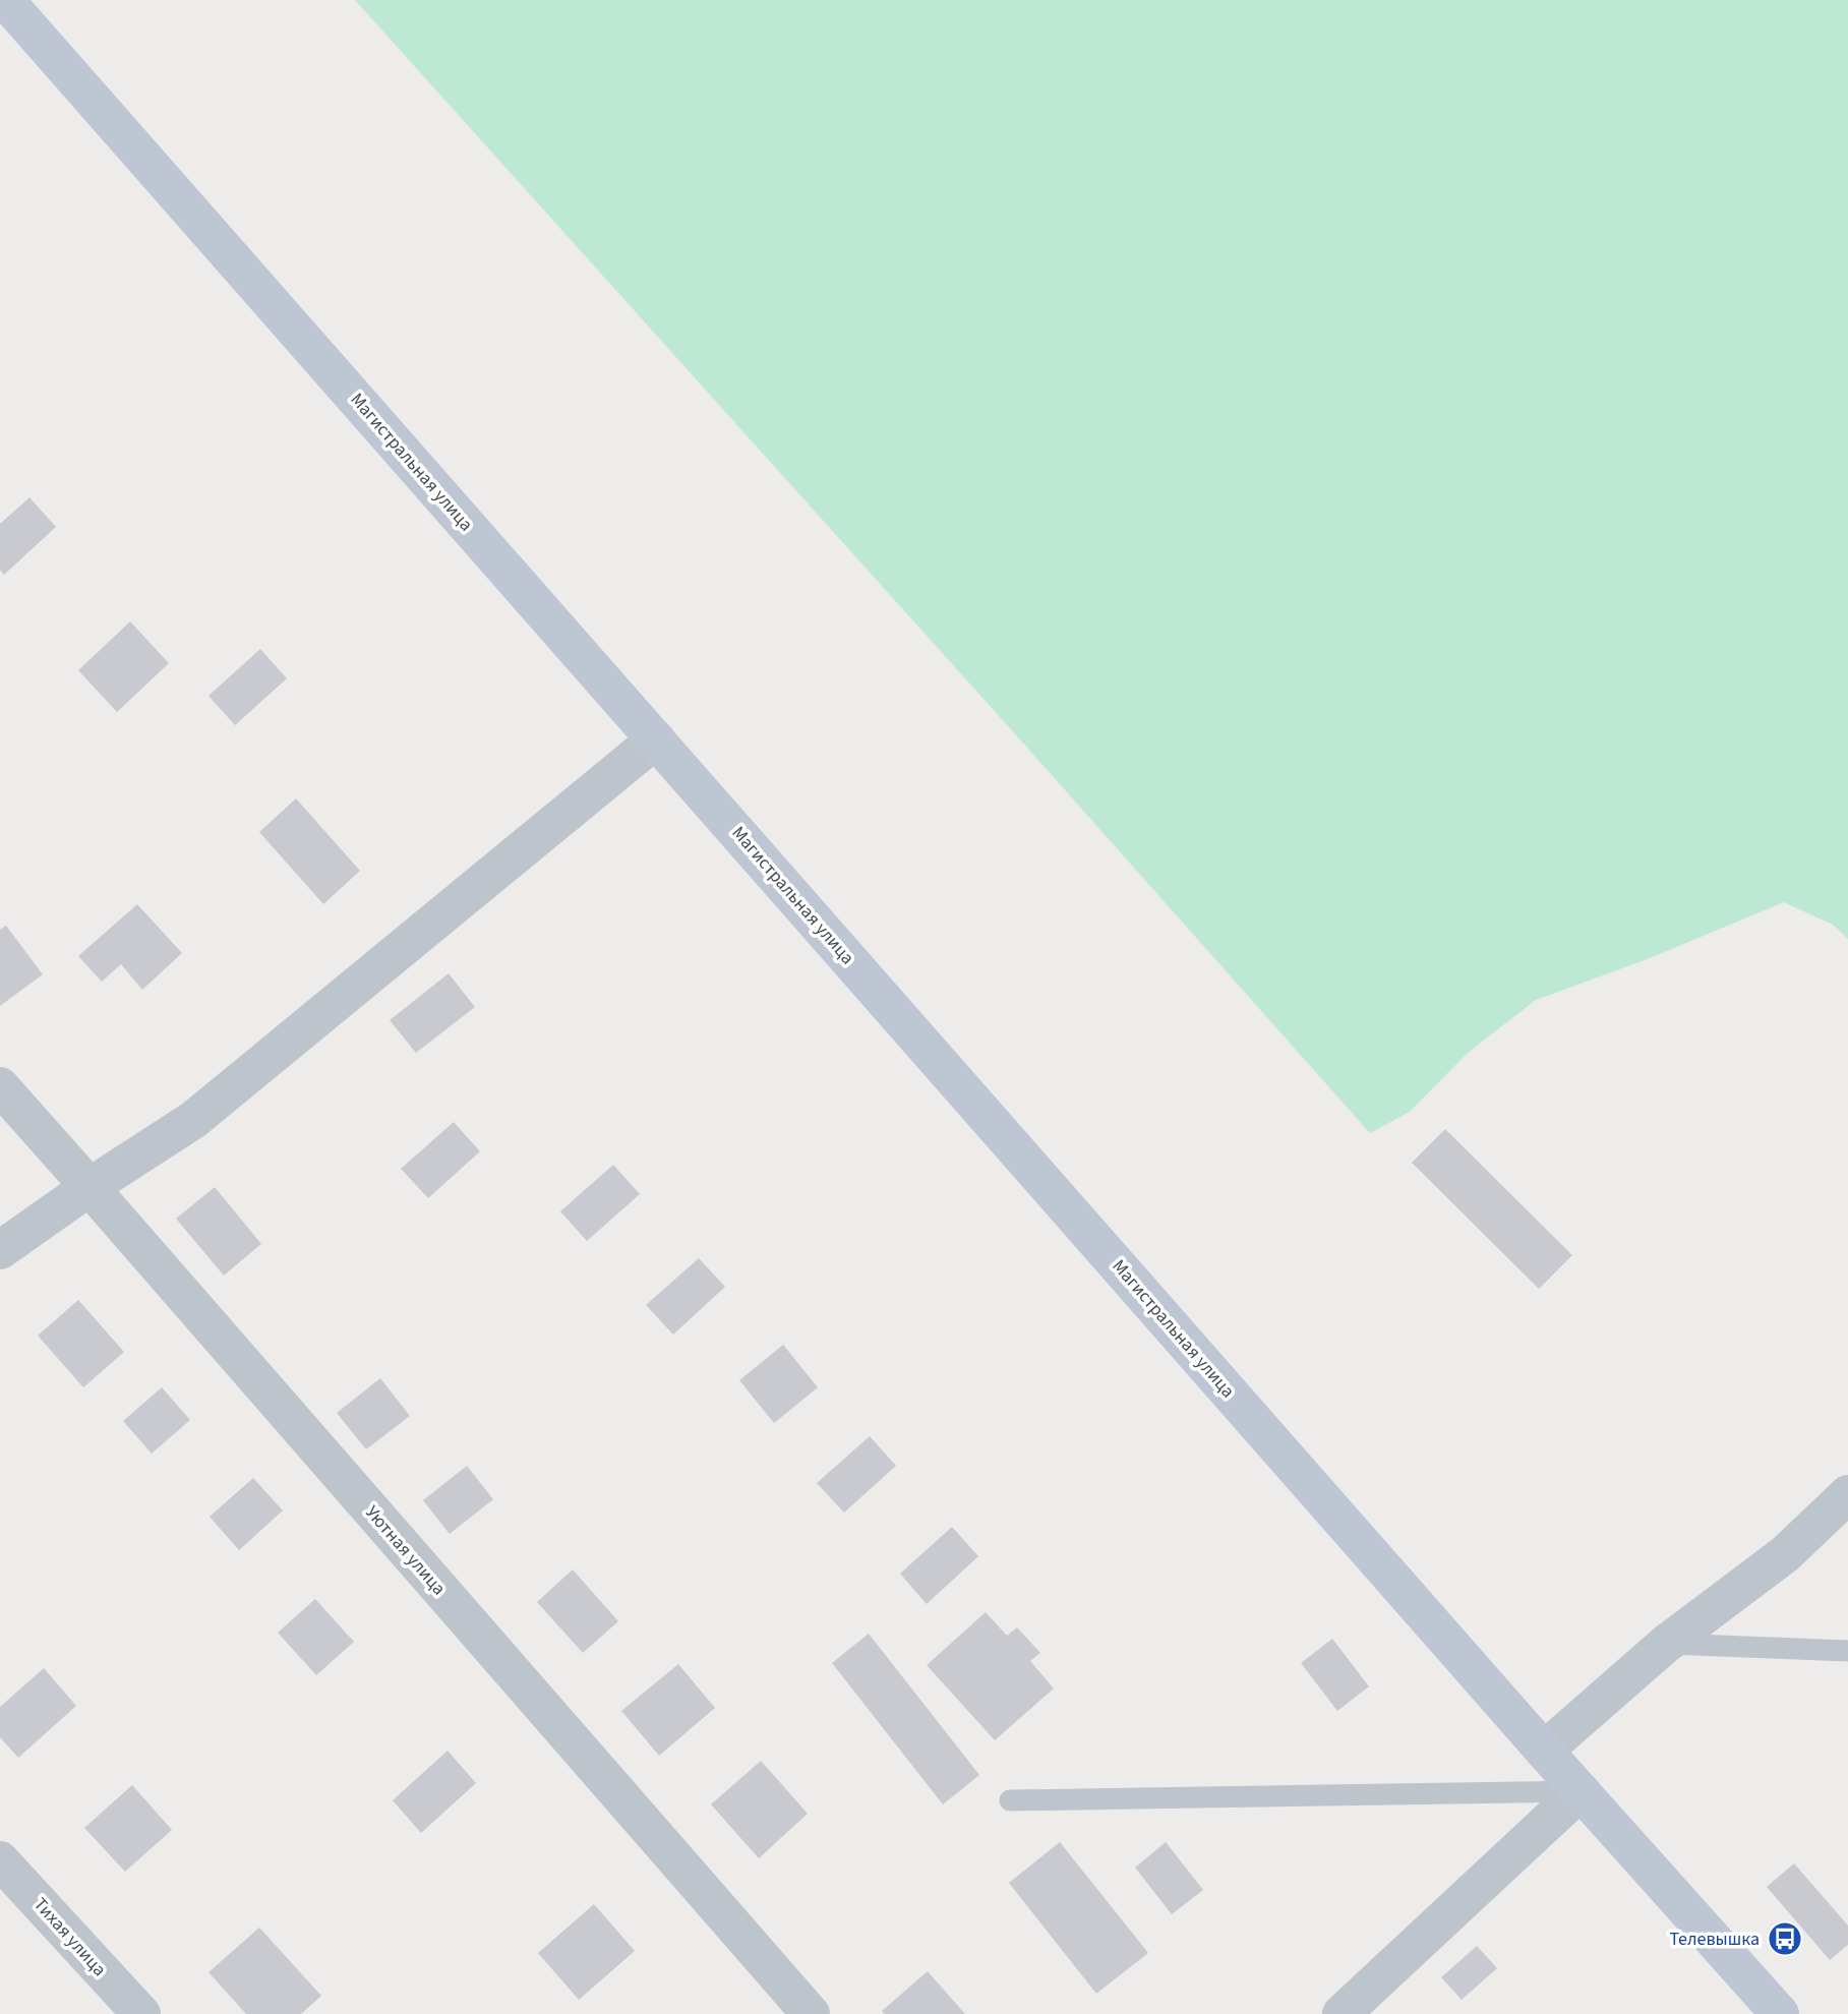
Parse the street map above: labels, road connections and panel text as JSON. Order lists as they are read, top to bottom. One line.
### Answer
{"streets":{"main road":["Магистральная улица"],"street":["Уютная улица","Тихая улица"]},"places":{"bus stop":["Телевышка"]}}
